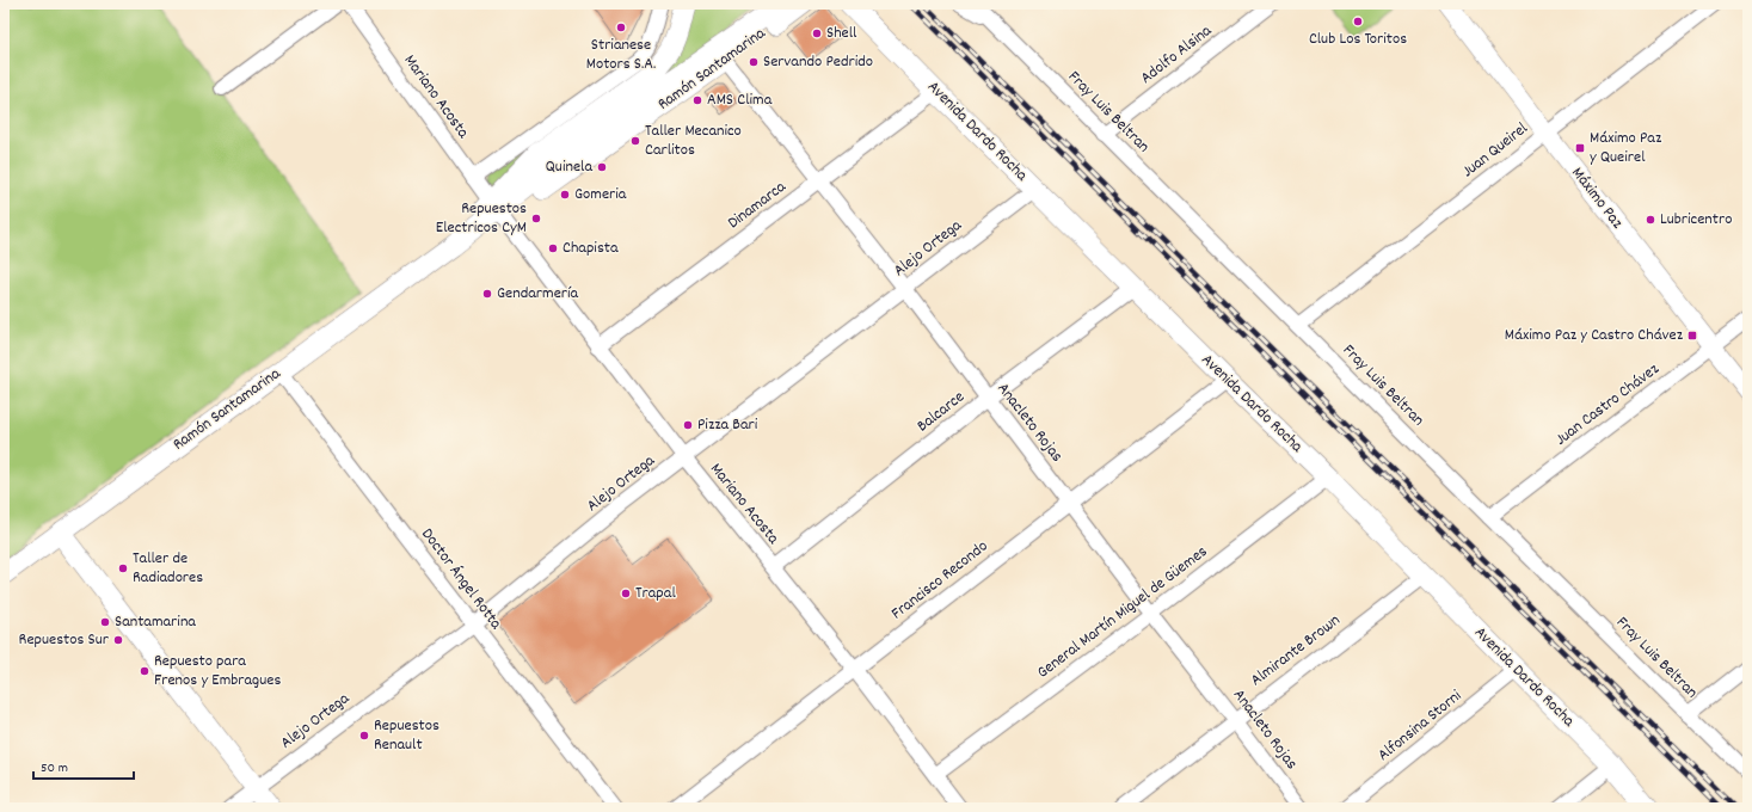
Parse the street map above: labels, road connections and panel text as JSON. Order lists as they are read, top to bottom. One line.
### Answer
{"streets":{"main road":["Ramón Santamarina","Avenida Dardo Rocha"],"street":["Adolfo Alsina","Mariano Acosta","Fray Luis Beltran","Juan Queirel","Máximo Paz","Dinamarca","Alejo Ortega","Juan Castro Chávez","Balcarce","Anacleto Rojas","Doctor Ángel Rotta","Francisco Recondo","General Martín Miguel de Güemes","Almirante Brown","Alfonsina Storni"]},"crossings":[["Adolfo Alsina","Fray Luis Beltran"],["Ramón Santamarina","Mariano Acosta"],["Ramón Santamarina","Anacleto Rojas"],["Ramón Santamarina","Doctor Ángel Rotta"],["Mariano Acosta","Dinamarca"],["Mariano Acosta","Alejo Ortega"],["Mariano Acosta","Balcarce"],["Mariano Acosta","Francisco Recondo"],["Mariano Acosta","General Martín Miguel de Güemes"],["Fray Luis Beltran","Juan Queirel"],["Fray Luis Beltran","Juan Castro Chávez"],["Avenida Dardo Rocha","Dinamarca"],["Avenida Dardo Rocha","Alejo Ortega"],["Avenida Dardo Rocha","Balcarce"],["Avenida Dardo Rocha","Francisco Recondo"],["Avenida Dardo Rocha","General Martín Miguel de Güemes"],["Avenida Dardo Rocha","Almirante Brown"],["Avenida Dardo Rocha","Alfonsina Storni"],["Juan Queirel","Máximo Paz"],["Máximo Paz","Juan Castro Chávez"],["Dinamarca","Anacleto Rojas"],["Alejo Ortega","Anacleto Rojas"],["Alejo Ortega","Doctor Ángel Rotta"],["Balcarce","Anacleto Rojas"],["Anacleto Rojas","Francisco Recondo"],["Anacleto Rojas","General Martín Miguel de Güemes"],["Anacleto Rojas","Almirante Brown"]],"places":{"other":["Club Los Toritos","Strianese Motors S.A.","Shell","Servando Pedrido","AMS Clima","Taller Mecanico Carlitos","Quinela","Gomeria","Repuestos Electricos CyM","Lubricentro","Chapista","Gendarmería","Pizza Bari","Taller de Radiadores","Trapal","Santamarina","Repuestos Sur","Repuesto para Frenos y Embragues","Repuestos Renault"],"transit":["Máximo Paz y Queirel","Máximo Paz y Castro Chávez"]},"scale_bar":"50 m"}
